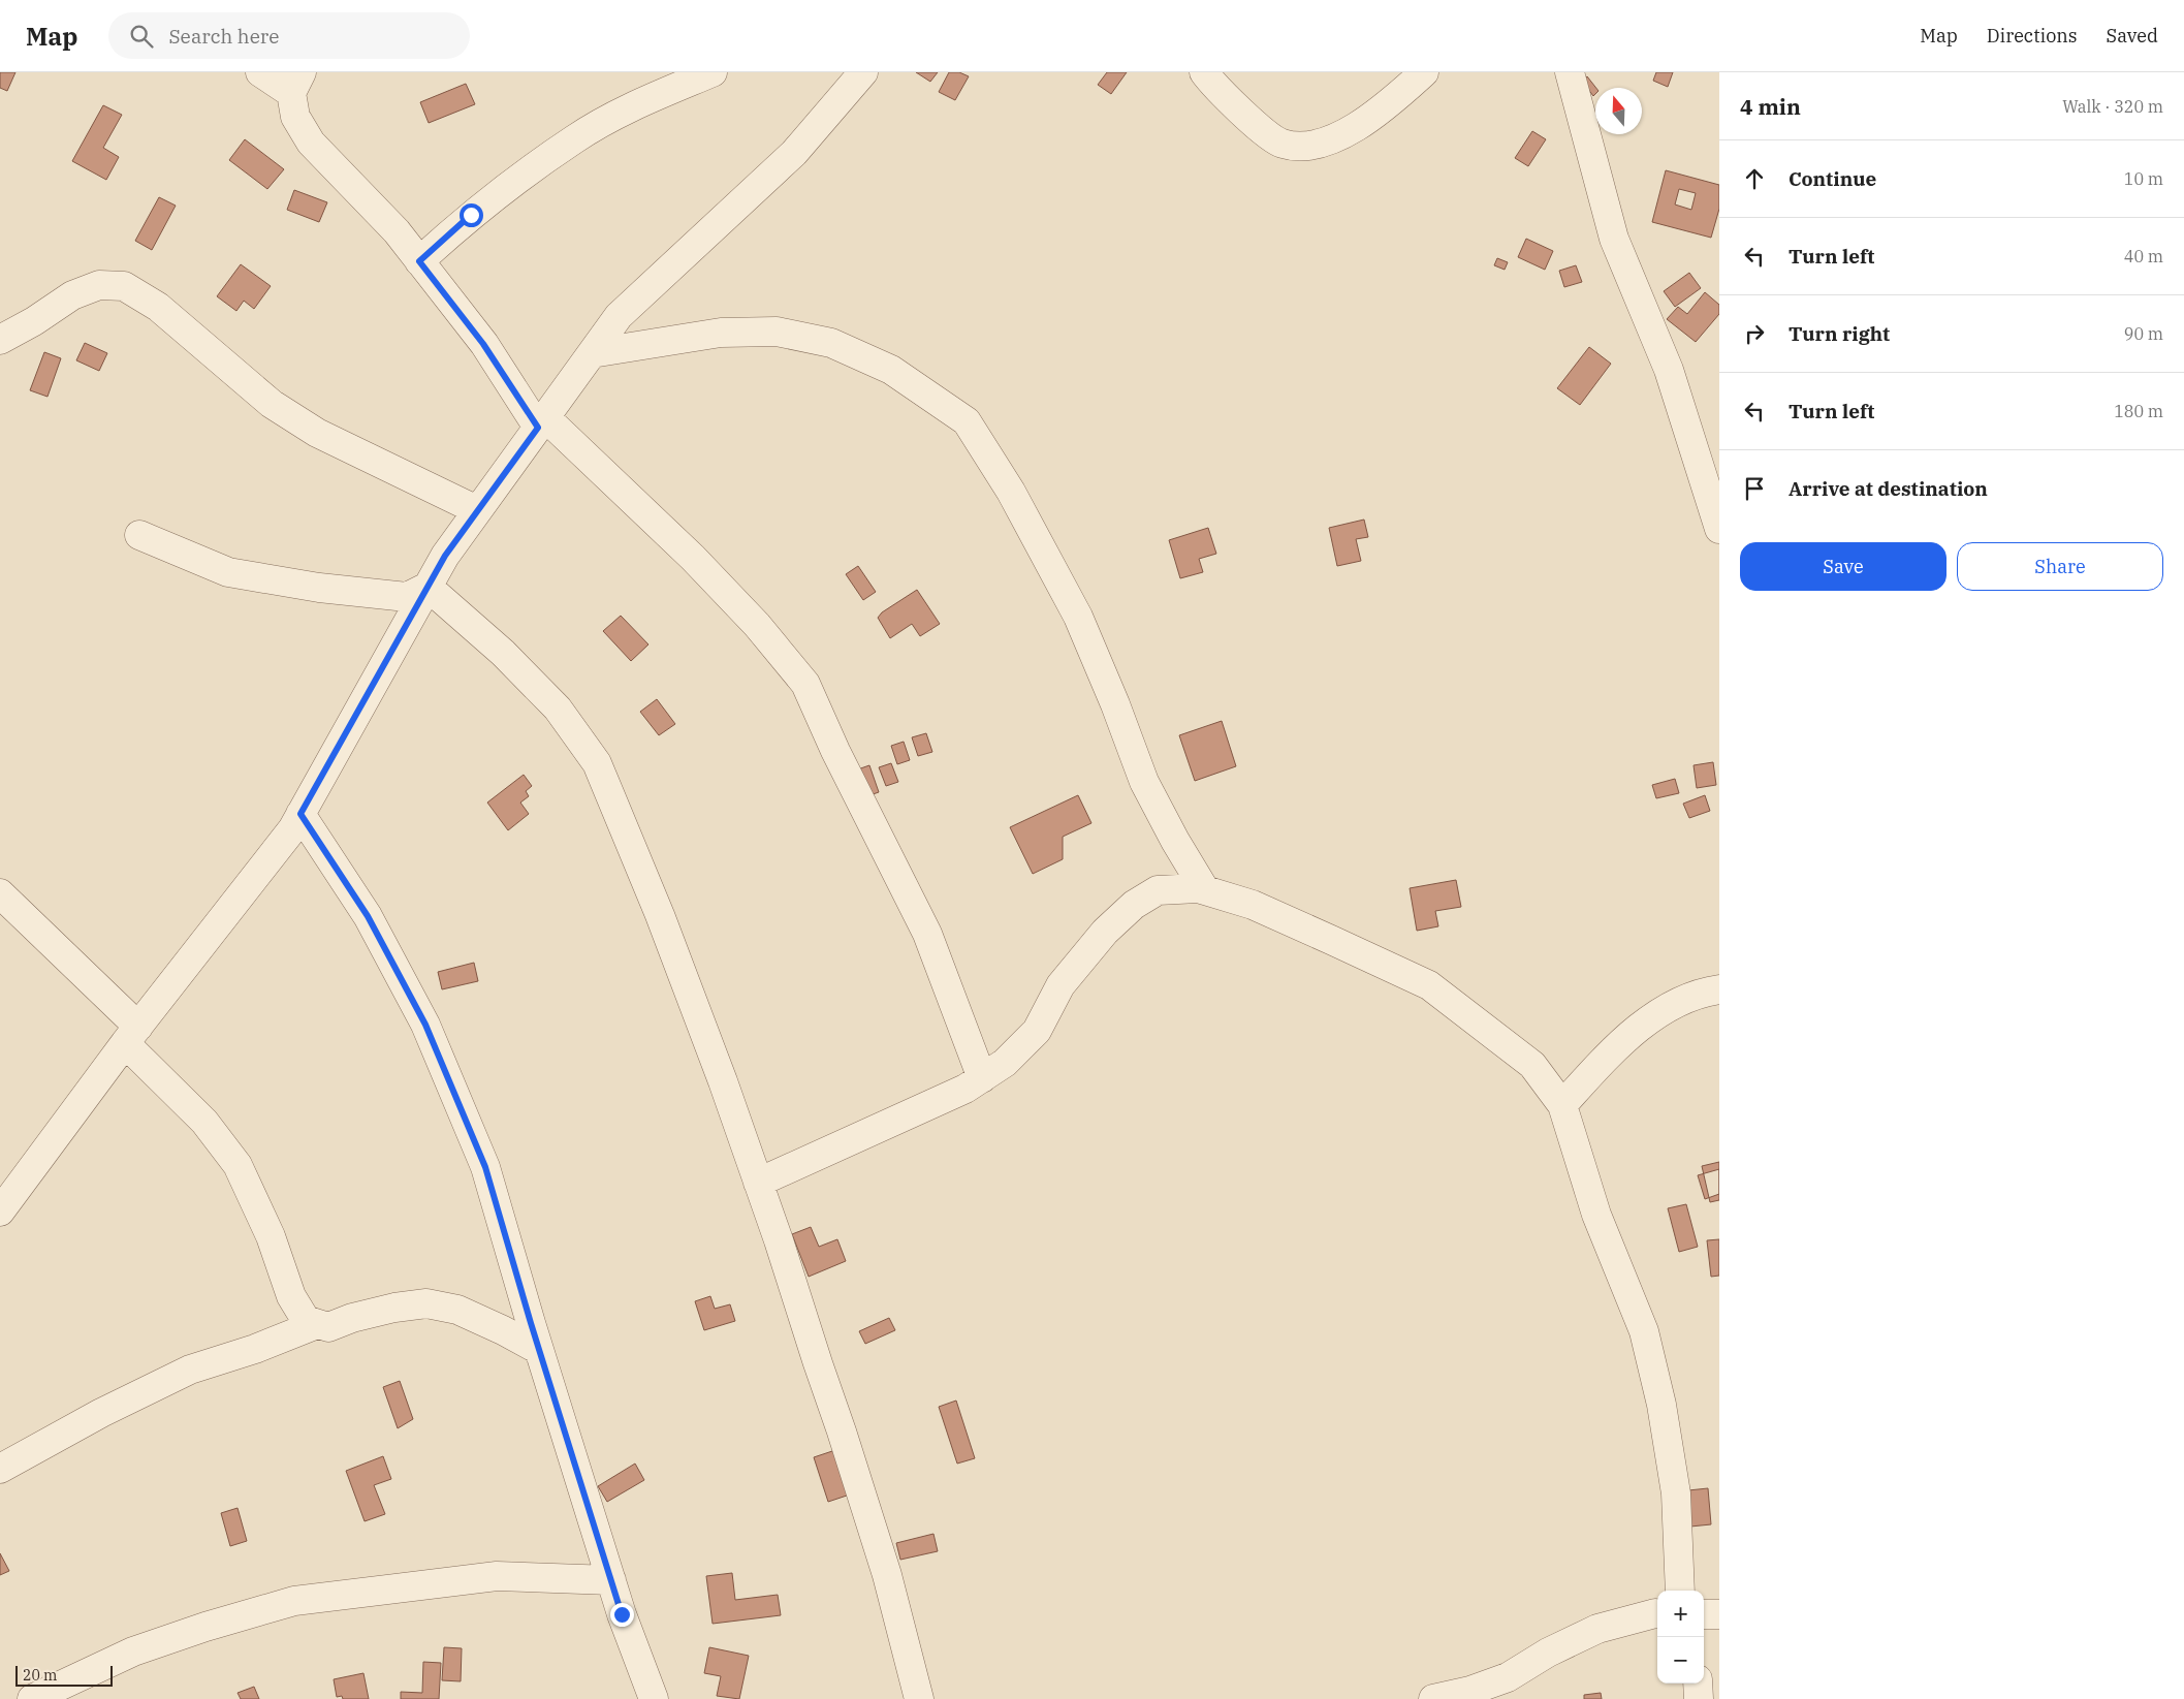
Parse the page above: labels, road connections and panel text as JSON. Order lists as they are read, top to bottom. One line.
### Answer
{"scale_bar":"20 m","north":"top","page":{"header":"Map","search":"Search here","nav":["Map","Directions","Saved"],"heading":["4 min","Walk · 320 m"],"list":[["Continue","10 m"],["Turn left","40 m"],["Turn right","90 m"],["Turn left","180 m"],"Arrive at destination"],"buttons":["Save","Share"],"map_buttons":["+","−"],"scale":"20 m"}}
